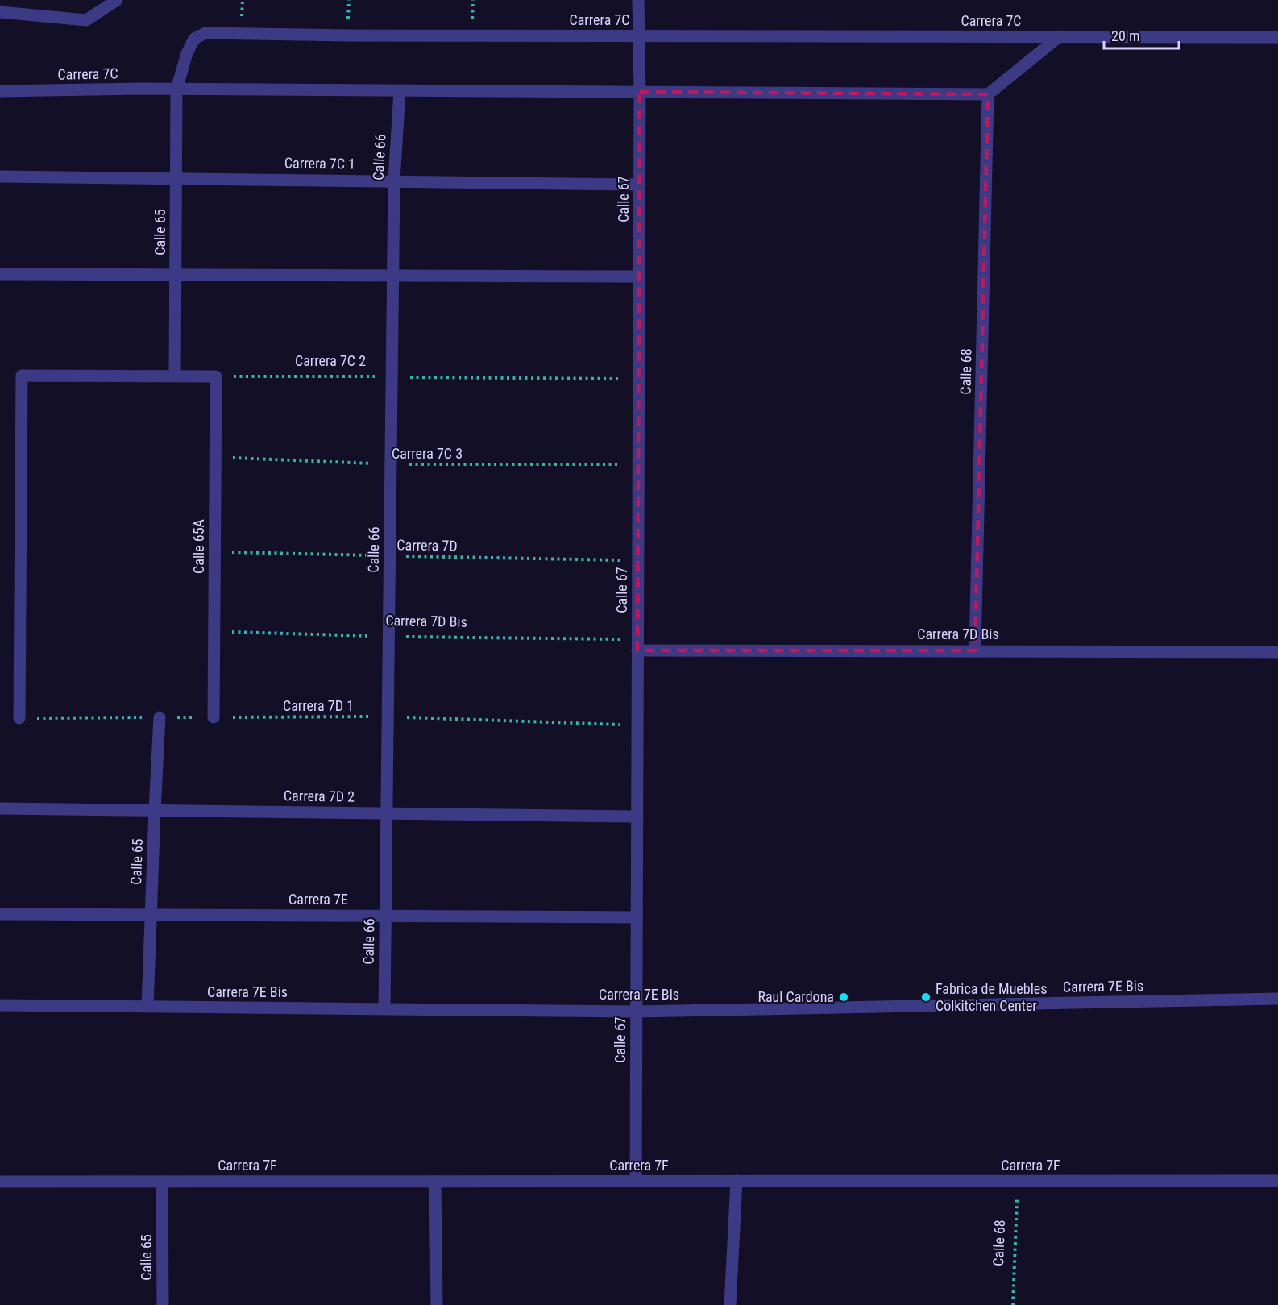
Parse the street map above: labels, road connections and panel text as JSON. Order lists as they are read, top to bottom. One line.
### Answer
{"streets":{"street":["Carrera 7C","Calle 66","Carrera 7C 1","Calle 67","Calle 65","Calle 68","Calle 65A","Carrera 7D Bis","Carrera 7D 2","Carrera 7E","Carrera 7E Bis","Carrera 7F"],"path":["Carrera 7C 2","Carrera 7C 3","Carrera 7D","Carrera 7D 1"]},"crossings":[["Carrera 7C","Calle 66"],["Carrera 7C","Calle 67"],["Carrera 7C","Calle 65"],["Carrera 7C","Calle 68"],["Calle 66","Carrera 7C 1"],["Calle 66","Carrera 7C 2"],["Calle 66","Carrera 7C 3"],["Calle 66","Carrera 7D"],["Calle 66","Carrera 7D Bis"],["Calle 66","Carrera 7D 1"],["Calle 66","Carrera 7D 2"],["Calle 66","Carrera 7E"],["Calle 66","Carrera 7E Bis"],["Carrera 7C 1","Calle 67"],["Carrera 7C 1","Calle 65"],["Calle 67","Carrera 7C 2"],["Calle 67","Carrera 7C 3"],["Calle 67","Carrera 7D"],["Calle 67","Carrera 7D Bis"],["Calle 67","Carrera 7D 1"],["Calle 67","Carrera 7D 2"],["Calle 67","Carrera 7E"],["Calle 67","Carrera 7E Bis"],["Calle 67","Carrera 7F"],["Calle 65","Carrera 7D 1"],["Calle 65","Carrera 7D 2"],["Calle 65","Carrera 7E"],["Calle 65","Carrera 7E Bis"],["Calle 65","Carrera 7F"],["Carrera 7C 2","Calle 65A"],["Calle 68","Carrera 7D Bis"],["Calle 68","Carrera 7F"],["Carrera 7C 3","Calle 65A"],["Carrera 7D","Calle 65A"],["Calle 65A","Carrera 7D Bis"],["Calle 65A","Carrera 7D 1"]],"places":["Raul Cardona","Fabrica de Muebles Colkitchen Center"],"scale_bar":"20 m"}
